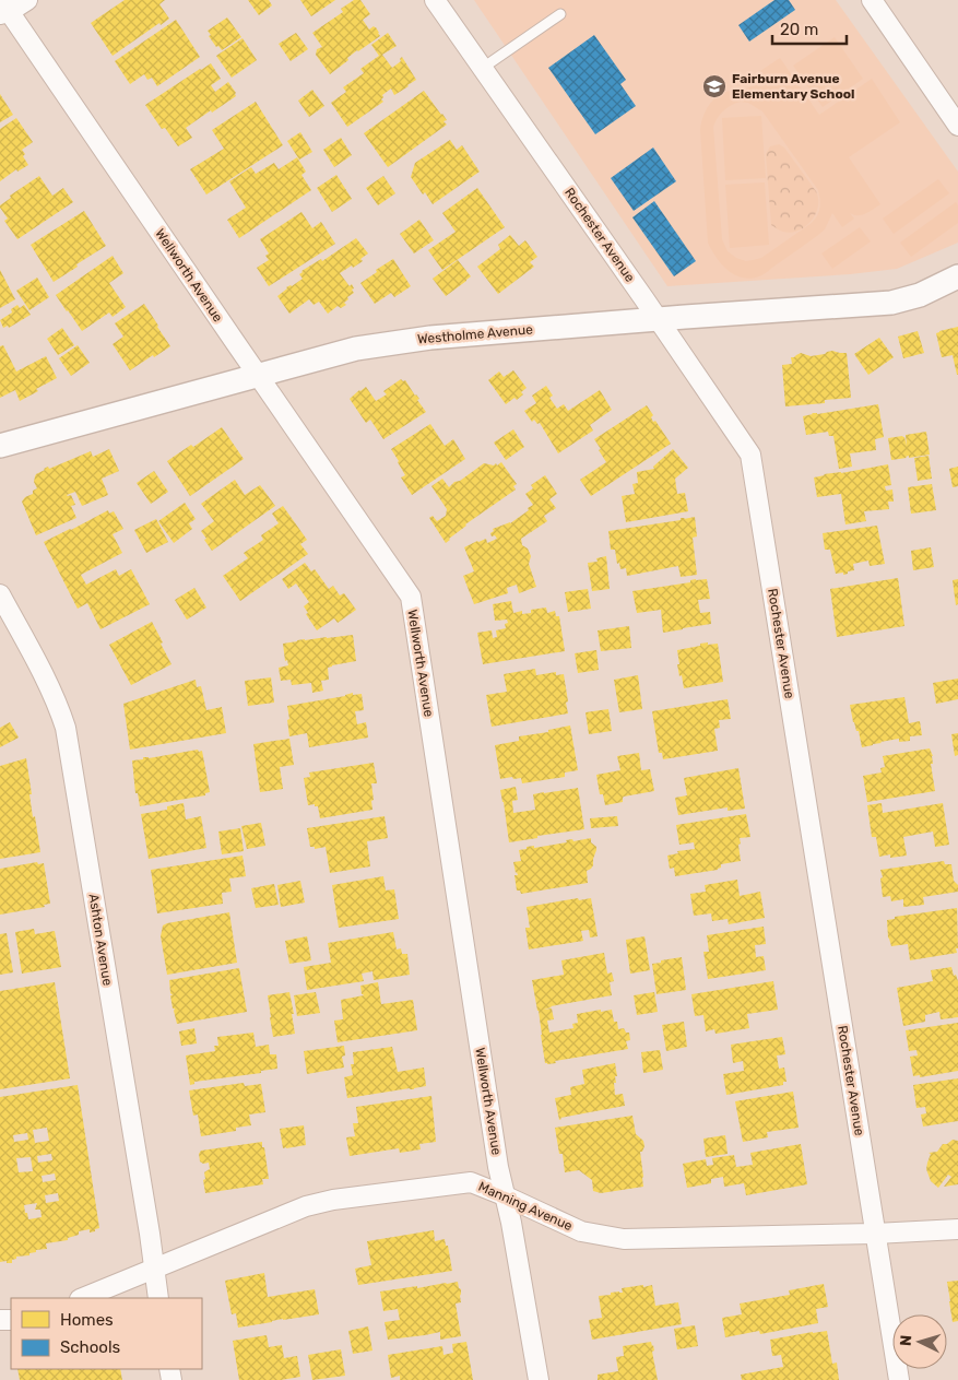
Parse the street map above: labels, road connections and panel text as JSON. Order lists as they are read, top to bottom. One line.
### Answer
{"streets":{"street":["Rochester Avenue","Wellworth Avenue","Westholme Avenue","Ashton Avenue","Manning Avenue"]},"crossings":[["Rochester Avenue","Westholme Avenue"],["Rochester Avenue","Manning Avenue"],["Wellworth Avenue","Westholme Avenue"],["Wellworth Avenue","Manning Avenue"],["Ashton Avenue","Manning Avenue"]],"places":{"school or university":["Fairburn Avenue Elementary School"]},"legend":["Homes","Schools"],"scale_bar":"20 m","north":"left"}
